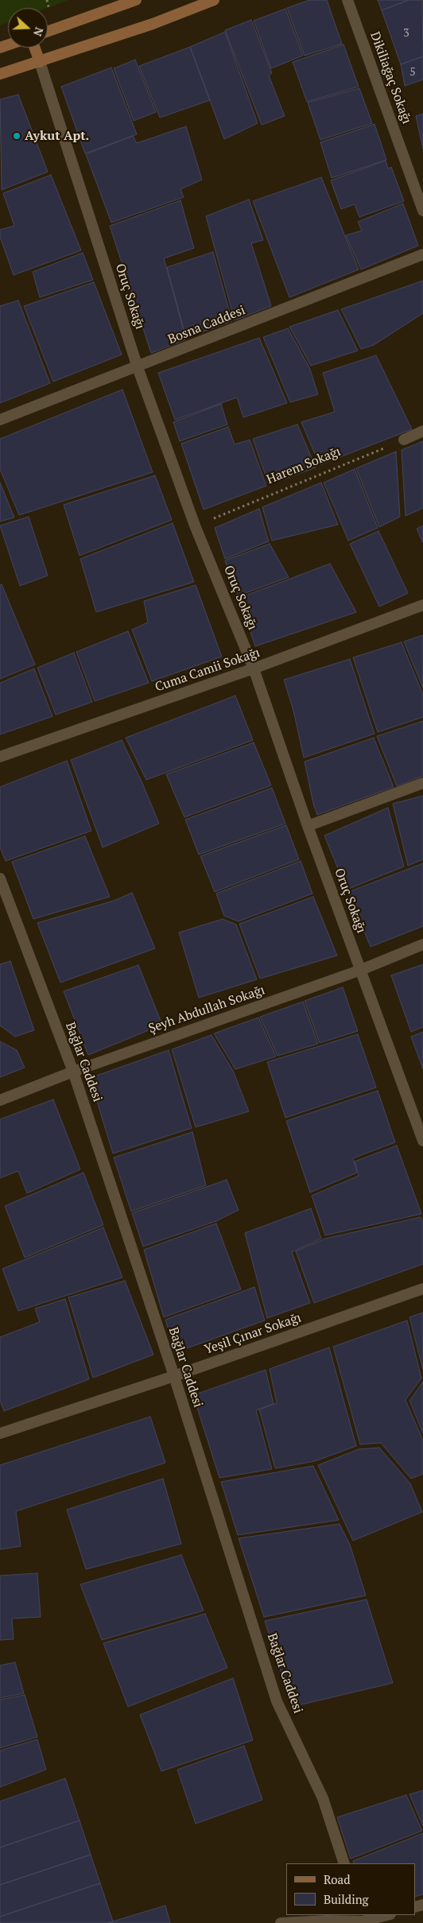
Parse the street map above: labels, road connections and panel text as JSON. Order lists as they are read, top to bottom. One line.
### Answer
{"streets":{"street":["Dikiliağaç Sokağı","Oruç Sokağı","Bosna Caddesi","Cuma Camii Sokağı","Şeyh Abdullah Sokağı","Bağlar Caddesi","Yeşil Çınar Sokağı"],"path":["Harem Sokağı"]},"crossings":[["Oruç Sokağı","Bosna Caddesi"],["Oruç Sokağı","Harem Sokağı"],["Oruç Sokağı","Cuma Camii Sokağı"],["Oruç Sokağı","Şeyh Abdullah Sokağı"],["Şeyh Abdullah Sokağı","Bağlar Caddesi"],["Bağlar Caddesi","Yeşil Çınar Sokağı"]],"places":["Aykut Apt."],"house_numbers":["3","5"],"legend":["Road","Building"],"north":"right"}
